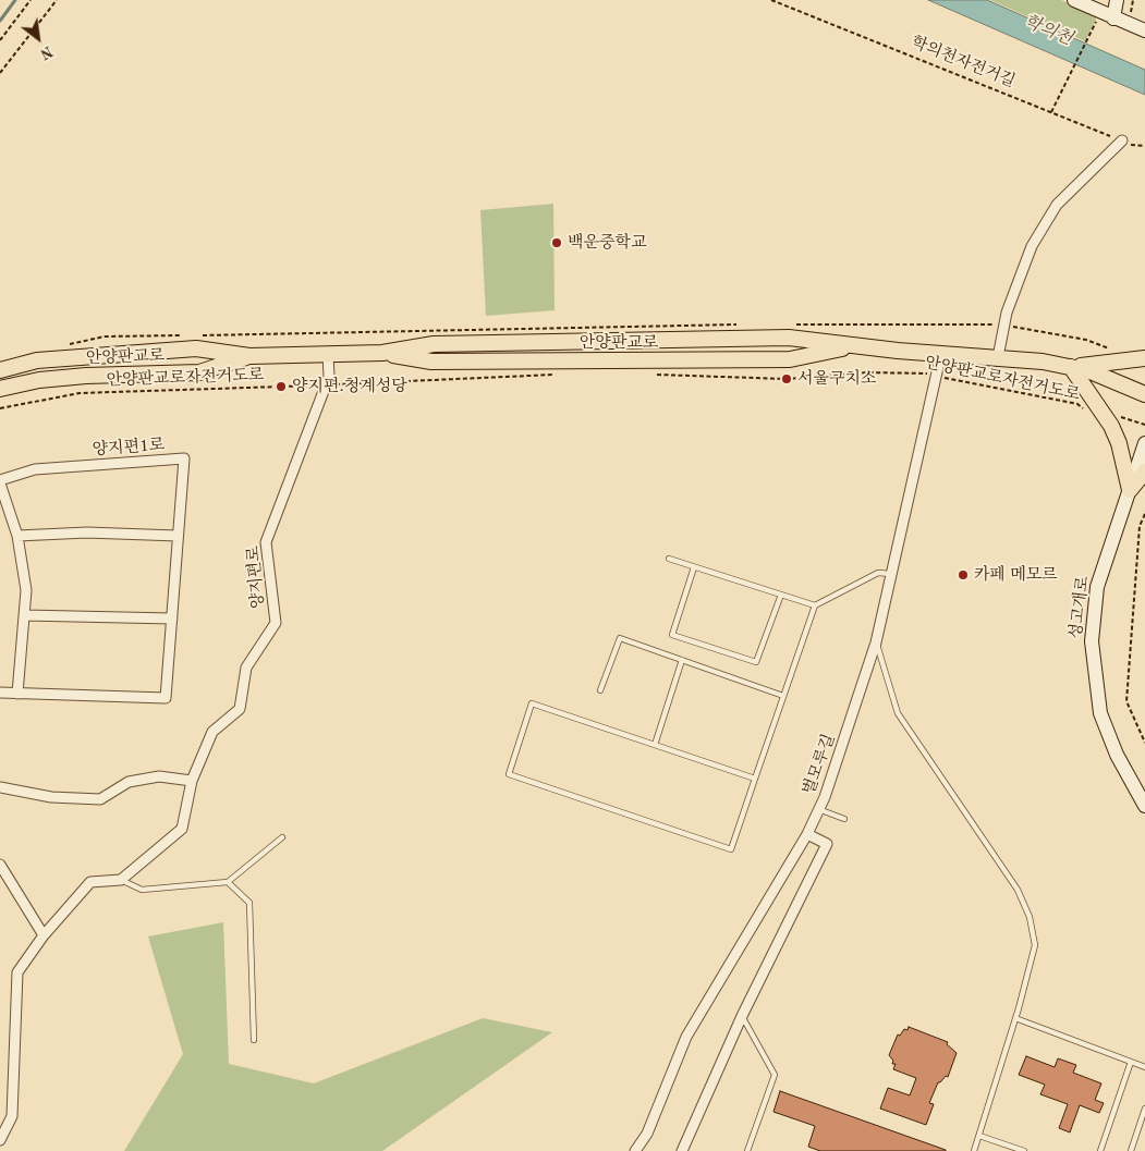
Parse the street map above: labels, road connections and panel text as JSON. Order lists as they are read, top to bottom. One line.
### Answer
{"streets":{"main road":["안양판교로"],"street":["양지편1로","양지편로","성고개로","벌모루길"],"path":["학의천자전거길","안양판교로자전거도로"]},"crossings":[["안양판교로","양지편로"],["안양판교로","벌모루길"],["안양판교로자전거도로","양지편로"],["안양판교로자전거도로","벌모루길"]],"water":["학의천"],"places":["백운중학교","서울구치소","양지편.청계성당","카페 메모르"],"north":"bottom right"}
